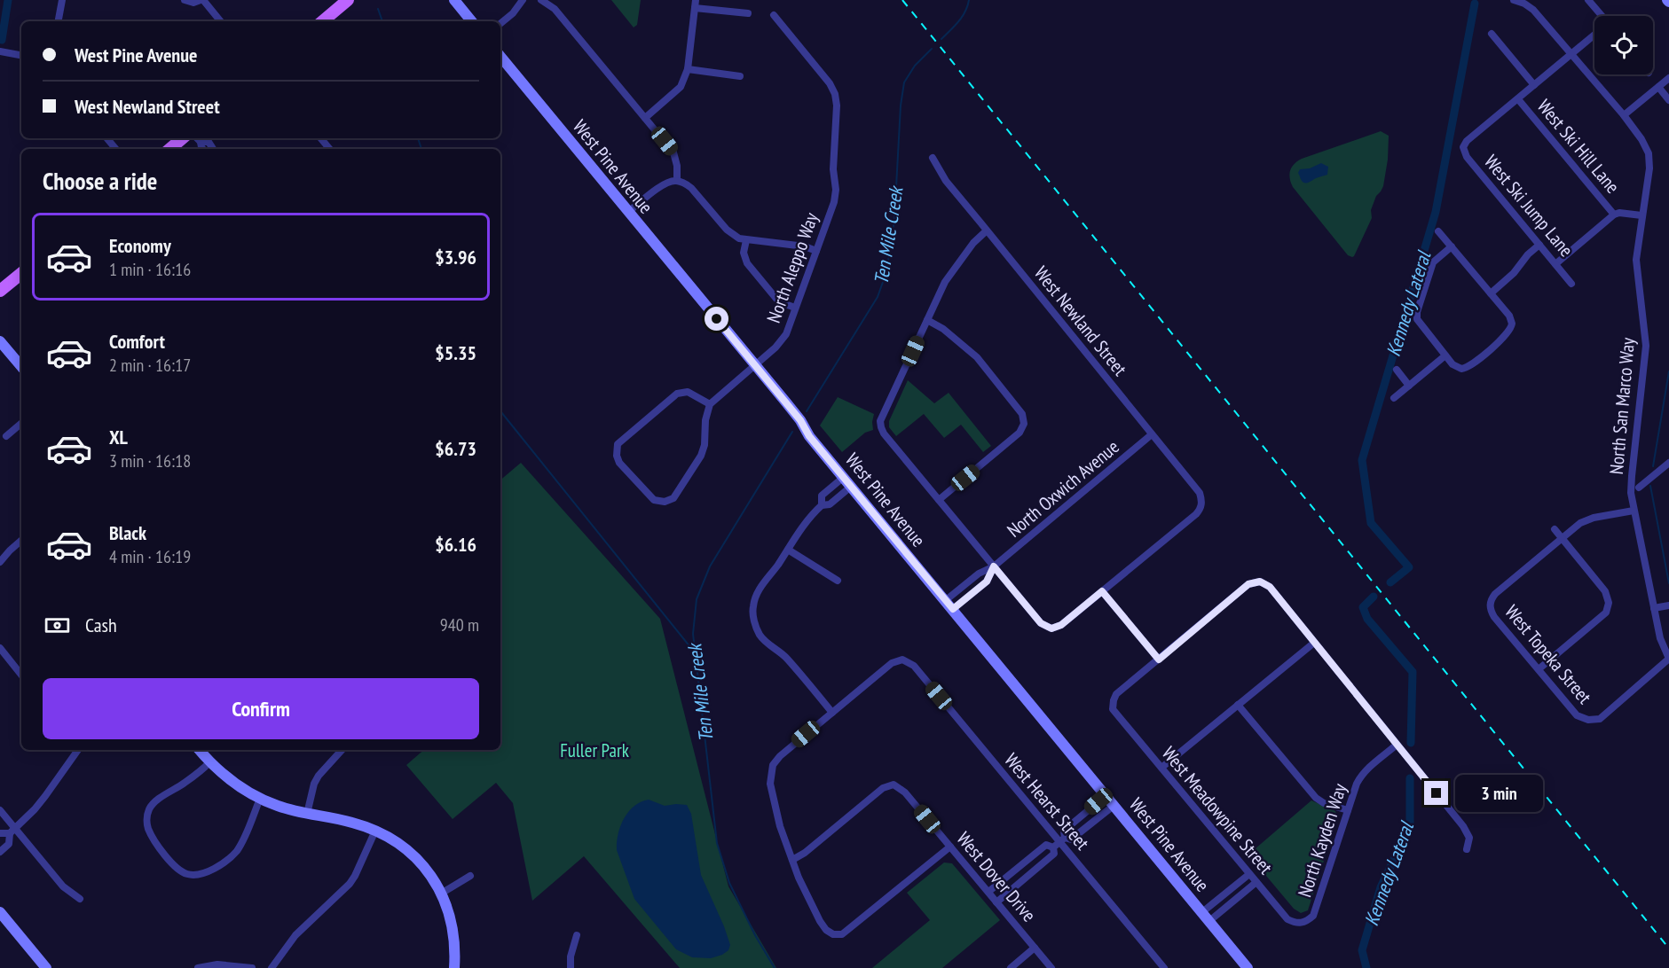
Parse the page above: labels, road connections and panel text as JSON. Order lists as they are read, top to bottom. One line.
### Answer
{"streets":{"street":["West Ski Hill Lane","West Pine Avenue","West Ski Jump Lane","North Aleppo Way","West Newland Street","North San Marco Way","North Oxwich Avenue","West Topeka Street","West Hearst Street","West Meadowpine Street","North Kayden Way","West Dover Drive"]},"crossings":[["West Ski Hill Lane","West Ski Jump Lane"],["West Pine Avenue","North Aleppo Way"],["West Pine Avenue","North Oxwich Avenue"],["West Newland Street","North Oxwich Avenue"],["North San Marco Way","West Topeka Street"],["West Meadowpine Street","North Kayden Way"]],"water":["Ten Mile Creek","Kennedy Lateral"],"parks":["Fuller Park"],"page":{"banner":["West Pine Avenue","West Newland Street"],"heading":"Choose a ride","list":[{"name":"Economy","note":"1 min · 16:16","value":"$3.96"},{"name":"Comfort","note":"2 min · 16:17","value":"$5.35"},{"name":"XL","note":"3 min · 16:18","value":"$6.73"},{"name":"Black","note":"4 min · 16:19","value":"$6.16"}],"pay":["Cash","940 m"],"buttons":"Confirm","bubble":"3 min"}}
